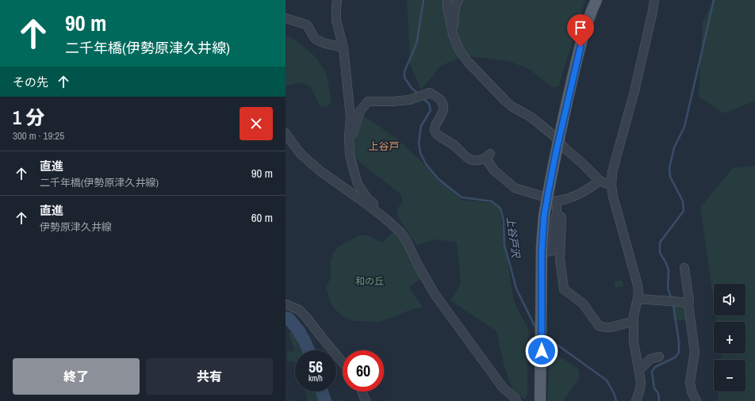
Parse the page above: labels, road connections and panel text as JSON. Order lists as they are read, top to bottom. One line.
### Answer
{"districts":["上谷戸"],"water":["上谷戸沢"],"parks":["和の丘"],"page":{"turn":["90 m","二千年橋(伊勢原津久井線)"],"then":"その先","heading":["1 分","300 m · 19:25"],"list":[{"name":"直進","note":"二千年橋(伊勢原津久井線)","value":"90 m"},{"name":"直進","note":"伊勢原津久井線","value":"60 m"}],"map_buttons":["+","−"],"speed":"56 km/h","limit":"60","buttons":["終了","共有"]}}
